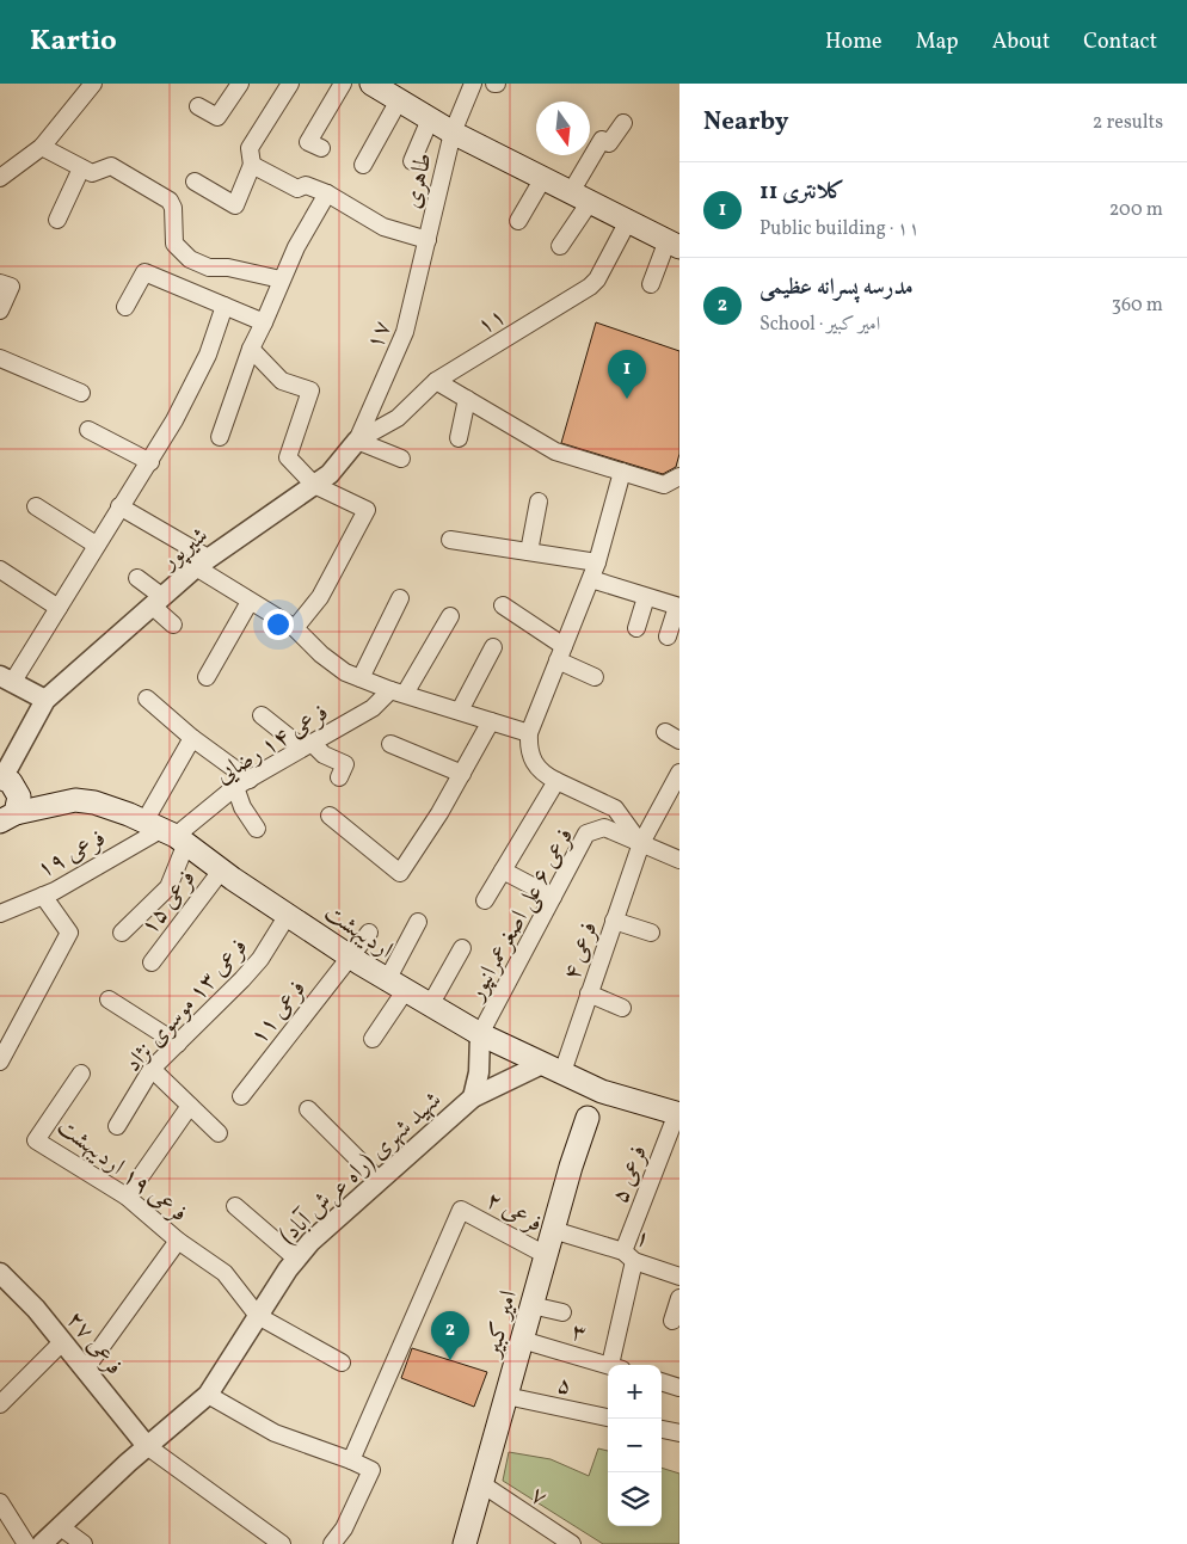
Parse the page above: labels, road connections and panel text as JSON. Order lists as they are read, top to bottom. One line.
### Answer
{"streets":{"main road":["اردیبهشت","امیر کبیر"],"street":["طاهری","۱۱","۱۷","شیرپور","فرعی ۱۴ رضایی","فرعی ۱۹","فرعی ۱۵","فرعی ۶ علی اصغرعمرانپور","فرعی ۴","فرعی ۱‍۳ موسوی نژاد","فرعی ۱۱","شهید شهری (راه عرش آباد)","فرعی ۱۹ اردیبهشت","فرعی ۵","فرعی ۲","۱","۳","فرعی ۲۷","۵","۷"]},"crossings":[["طاهری","۱۷"],["۱۱","۱۷"],["۱۱","شیرپور"],["۱۷","شیرپور"],["شیرپور","اردیبهشت"],["فرعی ۱۴ رضایی","فرعی ۱۹"],["فرعی ۱۴ رضایی","اردیبهشت"],["فرعی ۱۹","اردیبهشت"],["فرعی ۱۵","اردیبهشت"],["فرعی ۶ علی اصغرعمرانپور","اردیبهشت"],["فرعی ۶ علی اصغرعمرانپور","فرعی ۴"],["اردیبهشت","فرعی ۴"],["اردیبهشت","فرعی ۱‍۳ موسوی نژاد"],["اردیبهشت","فرعی ۱۱"],["اردیبهشت","شهید شهری (راه عرش آباد)"],["اردیبهشت","فرعی ۵"],["فرعی ۴","شهید شهری (راه عرش آباد)"],["شهید شهری (راه عرش آباد)","فرعی ۱۹ اردیبهشت"],["شهید شهری (راه عرش آباد)","فرعی ۲۷"],["فرعی ۵","۱"],["فرعی ۲","امیر کبیر"],["۱","امیر کبیر"],["امیر کبیر","۳"],["امیر کبیر","۵"],["امیر کبیر","۷"]],"north":"bottom","page":{"header":"Kartio","nav":["Home","Map","About","Contact"],"heading":["Nearby","2 results"],"list":[{"mark":"1","name":"کلانتری 11","note":"Public building · ۱۱","value":"200 m"},{"mark":"2","name":"مدرسه پسرانه عظیمی","note":"School · امیر کبیر","value":"360 m"}],"pins":["1","2"],"map_buttons":["+","−"]}}
